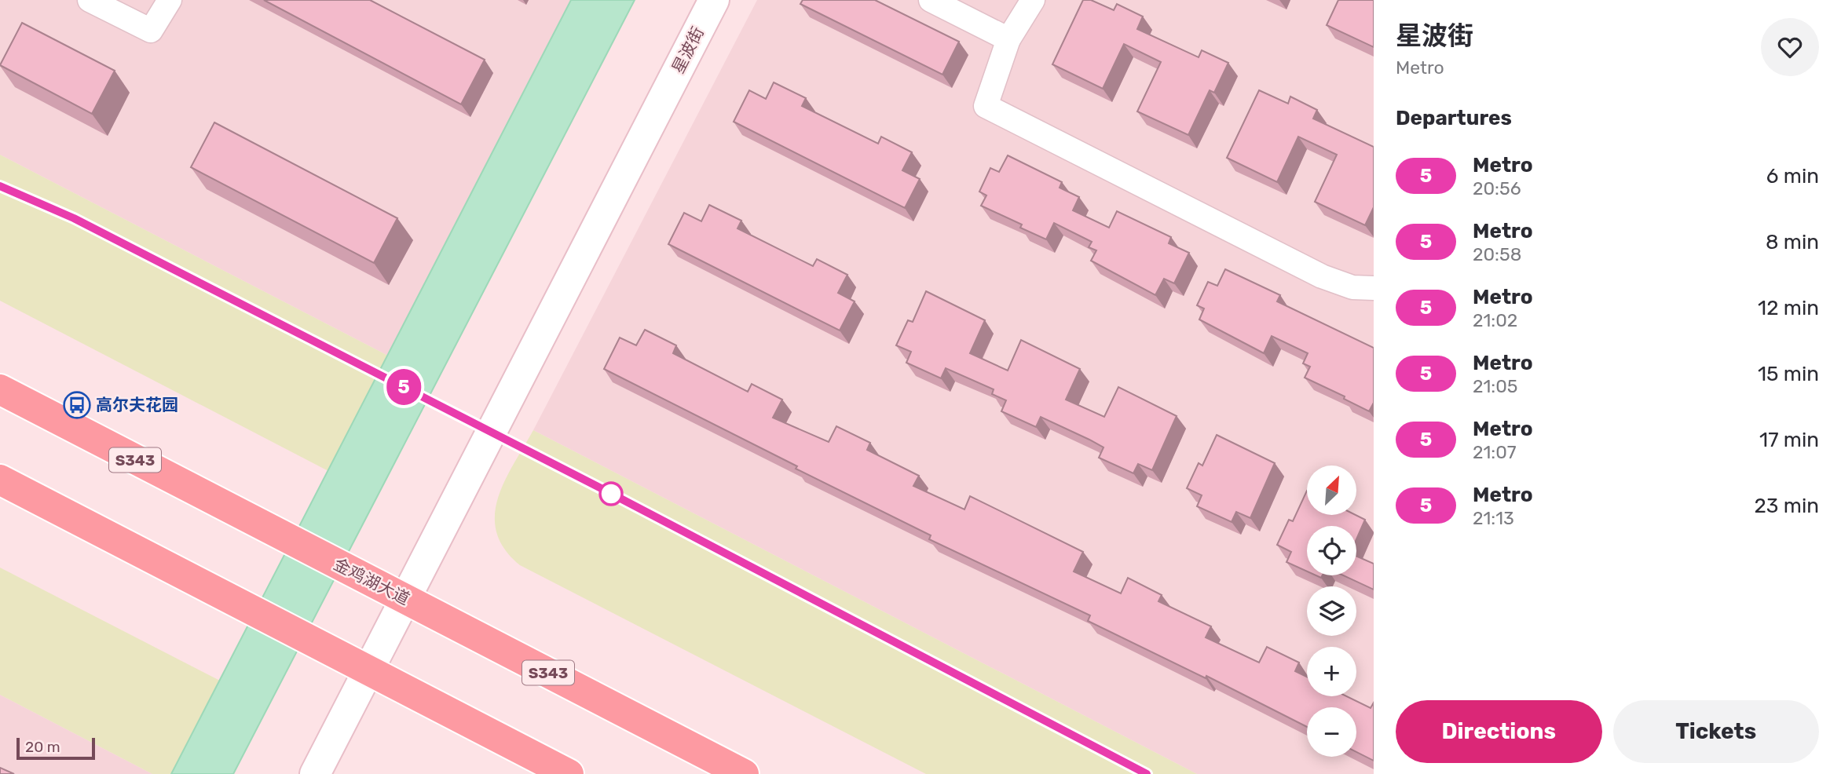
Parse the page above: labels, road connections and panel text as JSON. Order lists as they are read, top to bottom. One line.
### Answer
{"streets":{"main road":["S343","金鸡湖大道"],"street":["星波街"]},"crossings":[["星波街","金鸡湖大道"]],"places":{"bus stop":["高尔夫花园"]},"lines":["metro line 5"],"scale_bar":"20 m","north":"top right","page":{"on_map":"5","heading":[["星波街","Metro"],"Departures"],"list":[{"mark":"5","name":"Metro","note":"20:56","value":"6 min"},{"mark":"5","name":"Metro","note":"20:58","value":"8 min"},{"mark":"5","name":"Metro","note":"21:02","value":"12 min"},{"mark":"5","name":"Metro","note":"21:05","value":"15 min"},{"mark":"5","name":"Metro","note":"21:07","value":"17 min"},{"mark":"5","name":"Metro","note":"21:13","value":"23 min"}],"map_buttons":["+","−"],"buttons":["Directions","Tickets"],"scale":"20 m"}}
